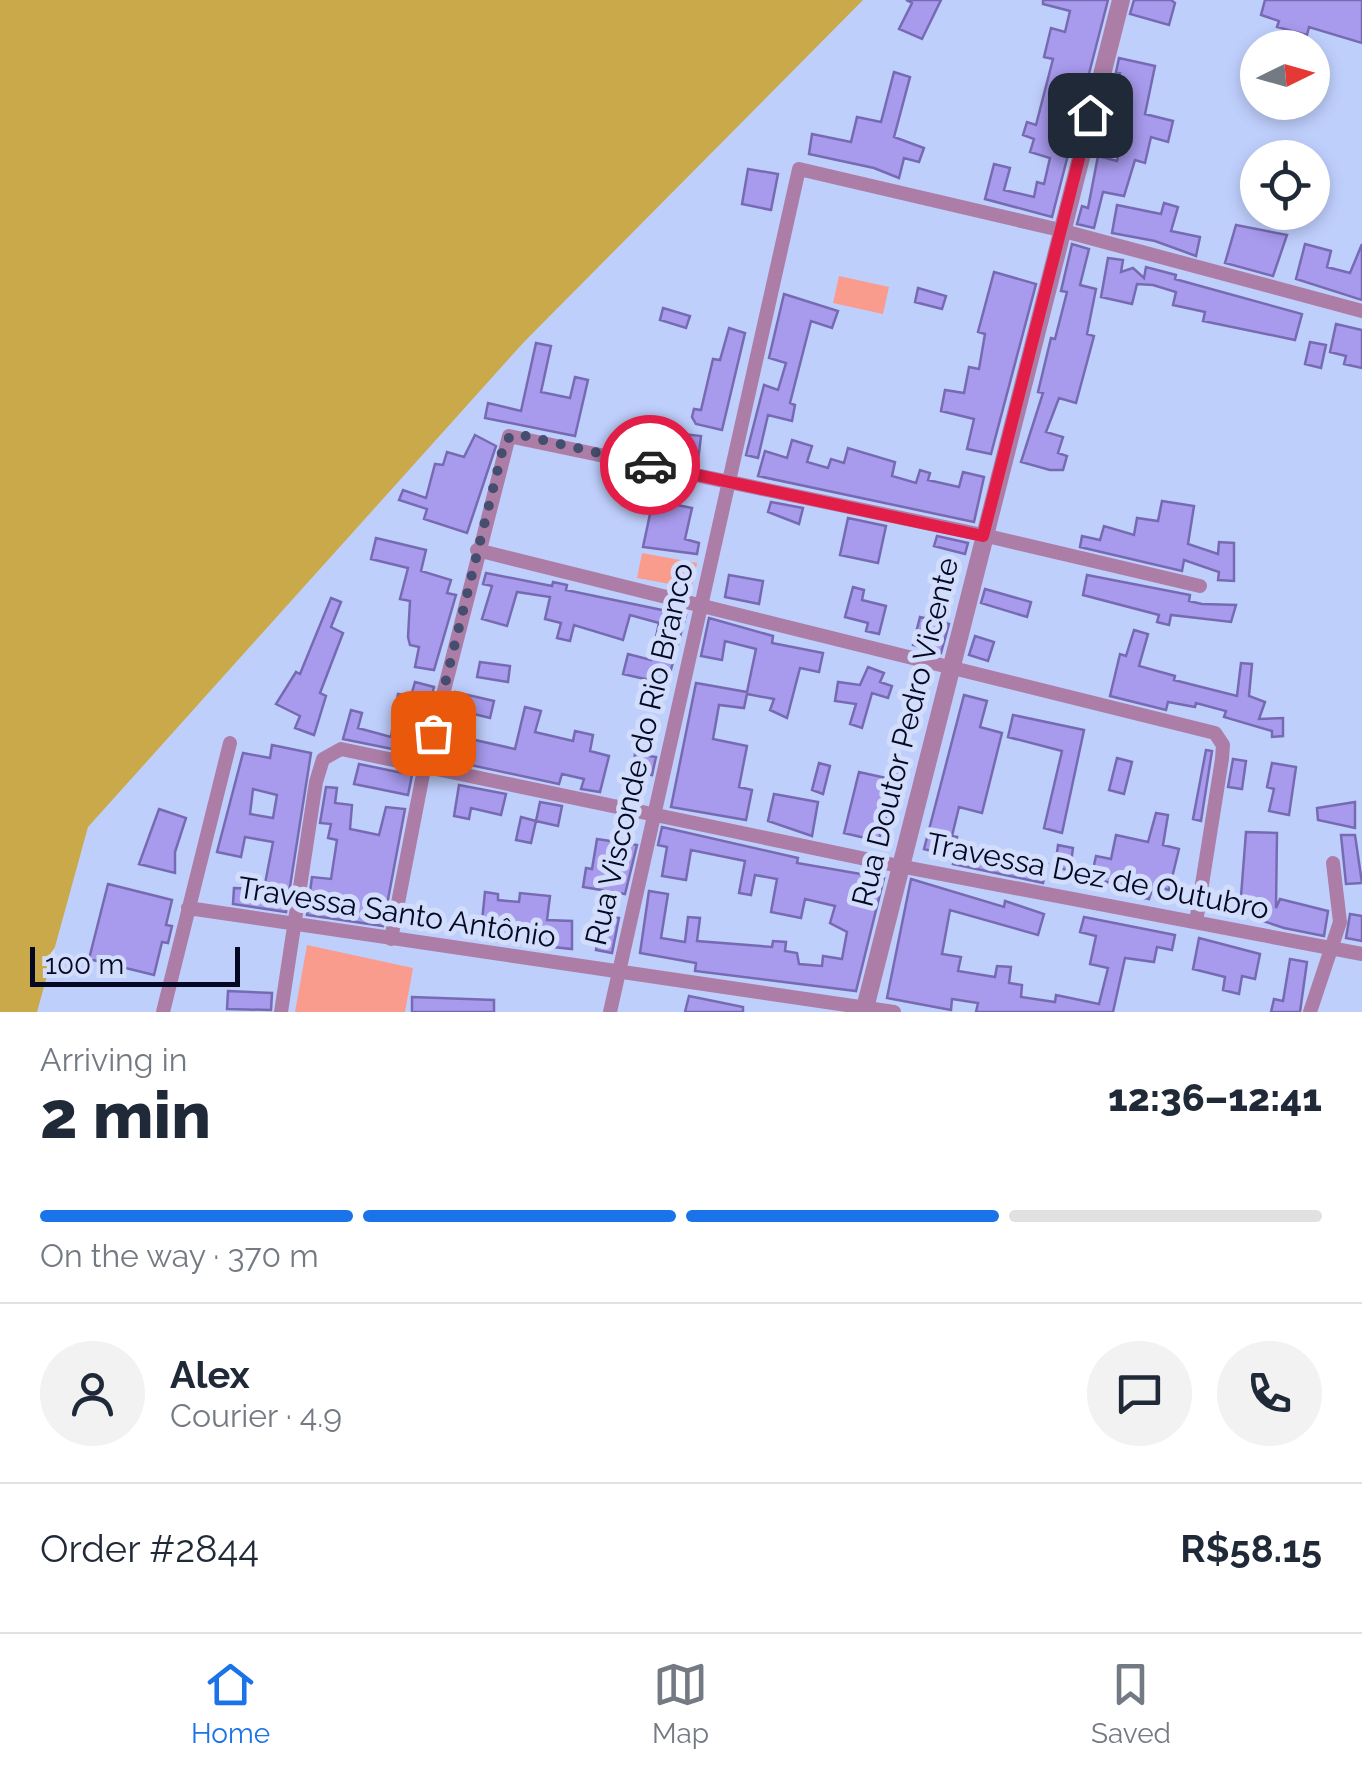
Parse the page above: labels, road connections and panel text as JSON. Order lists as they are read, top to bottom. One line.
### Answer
{"streets":{"street":["Rua Doutor Pedro Vicente","Rua Visconde do Rio Branco","Travessa Dez de Outubro","Travessa Santo Antônio"]},"crossings":[["Rua Doutor Pedro Vicente","Rua Visconde do Rio Branco"],["Rua Doutor Pedro Vicente","Travessa Dez de Outubro"],["Rua Doutor Pedro Vicente","Travessa Santo Antônio"],["Rua Visconde do Rio Branco","Travessa Dez de Outubro"],["Rua Visconde do Rio Branco","Travessa Santo Antônio"],["Travessa Dez de Outubro","Travessa Santo Antônio"]],"scale_bar":"100 m","north":"right","page":{"scale":"100 m","heading":["2 min","Arriving in","12:36–12:41"],"panel":["Alex","Courier · 4.9","Order #2844","R$58.15"],"bar":"On the way · 370 m","tabs":["Home","Map","Saved"]}}
